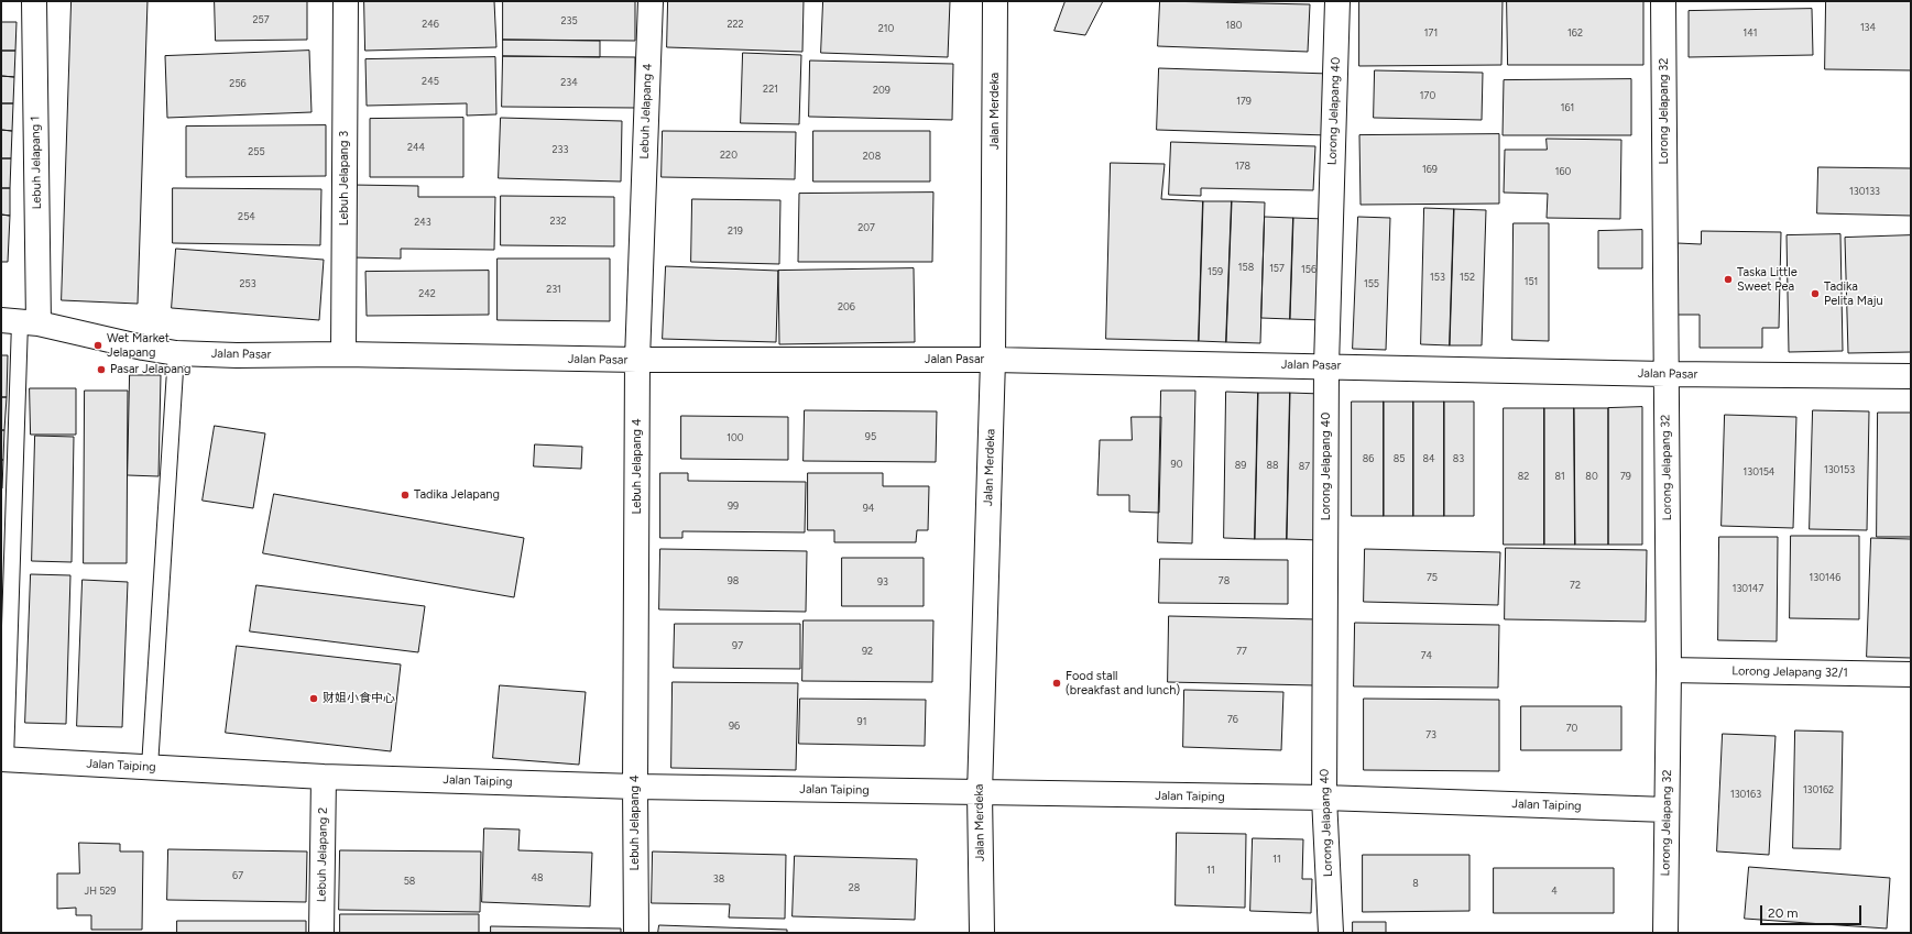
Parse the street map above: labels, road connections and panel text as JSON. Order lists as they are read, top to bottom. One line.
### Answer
{"streets":{"street":["Lebuh Jelapang 4","Jalan Merdeka","Lorong Jelapang 40","Lorong Jelapang 32","Lebuh Jelapang 1","Lebuh Jelapang 3","Jalan Pasar","Lorong Jelapang 32/1","Jalan Taiping","Lebuh Jelapang 2"]},"crossings":[["Lebuh Jelapang 4","Jalan Pasar"],["Lebuh Jelapang 4","Jalan Taiping"],["Jalan Merdeka","Jalan Pasar"],["Jalan Merdeka","Jalan Taiping"],["Lorong Jelapang 40","Jalan Pasar"],["Lorong Jelapang 40","Jalan Taiping"],["Lorong Jelapang 32","Jalan Pasar"],["Lorong Jelapang 32","Lorong Jelapang 32/1"],["Lorong Jelapang 32","Jalan Taiping"],["Lebuh Jelapang 1","Jalan Pasar"],["Lebuh Jelapang 3","Jalan Pasar"],["Jalan Taiping","Lebuh Jelapang 2"]],"places":["Taska Little Sweet Pea","Tadika Pelita Maju","Wet Market Jelapang","Pasar Jelapang","Tadika Jelapang","Food stall (breakfast and lunch)","财姐小食中心"],"house_numbers":["257","235","246","222","180","134","210","171","162","141","245","234","256","221","209","170","179","161","244","233","255","220","208","178","169","160","130133","254","232","243","207","219","158","157","156","159","153","152","151","253","155","231","242","206","95","100","86","85","84","83","90","89","88","87","130153","130154","82","81","80","79","99","94","75","130146","98","78","93","72","130147","97","92","77","74","76","91","96","70","73","130162","130163","11","11","67","48","38","58","8","28","JH 529","4"],"scale_bar":"20 m"}
